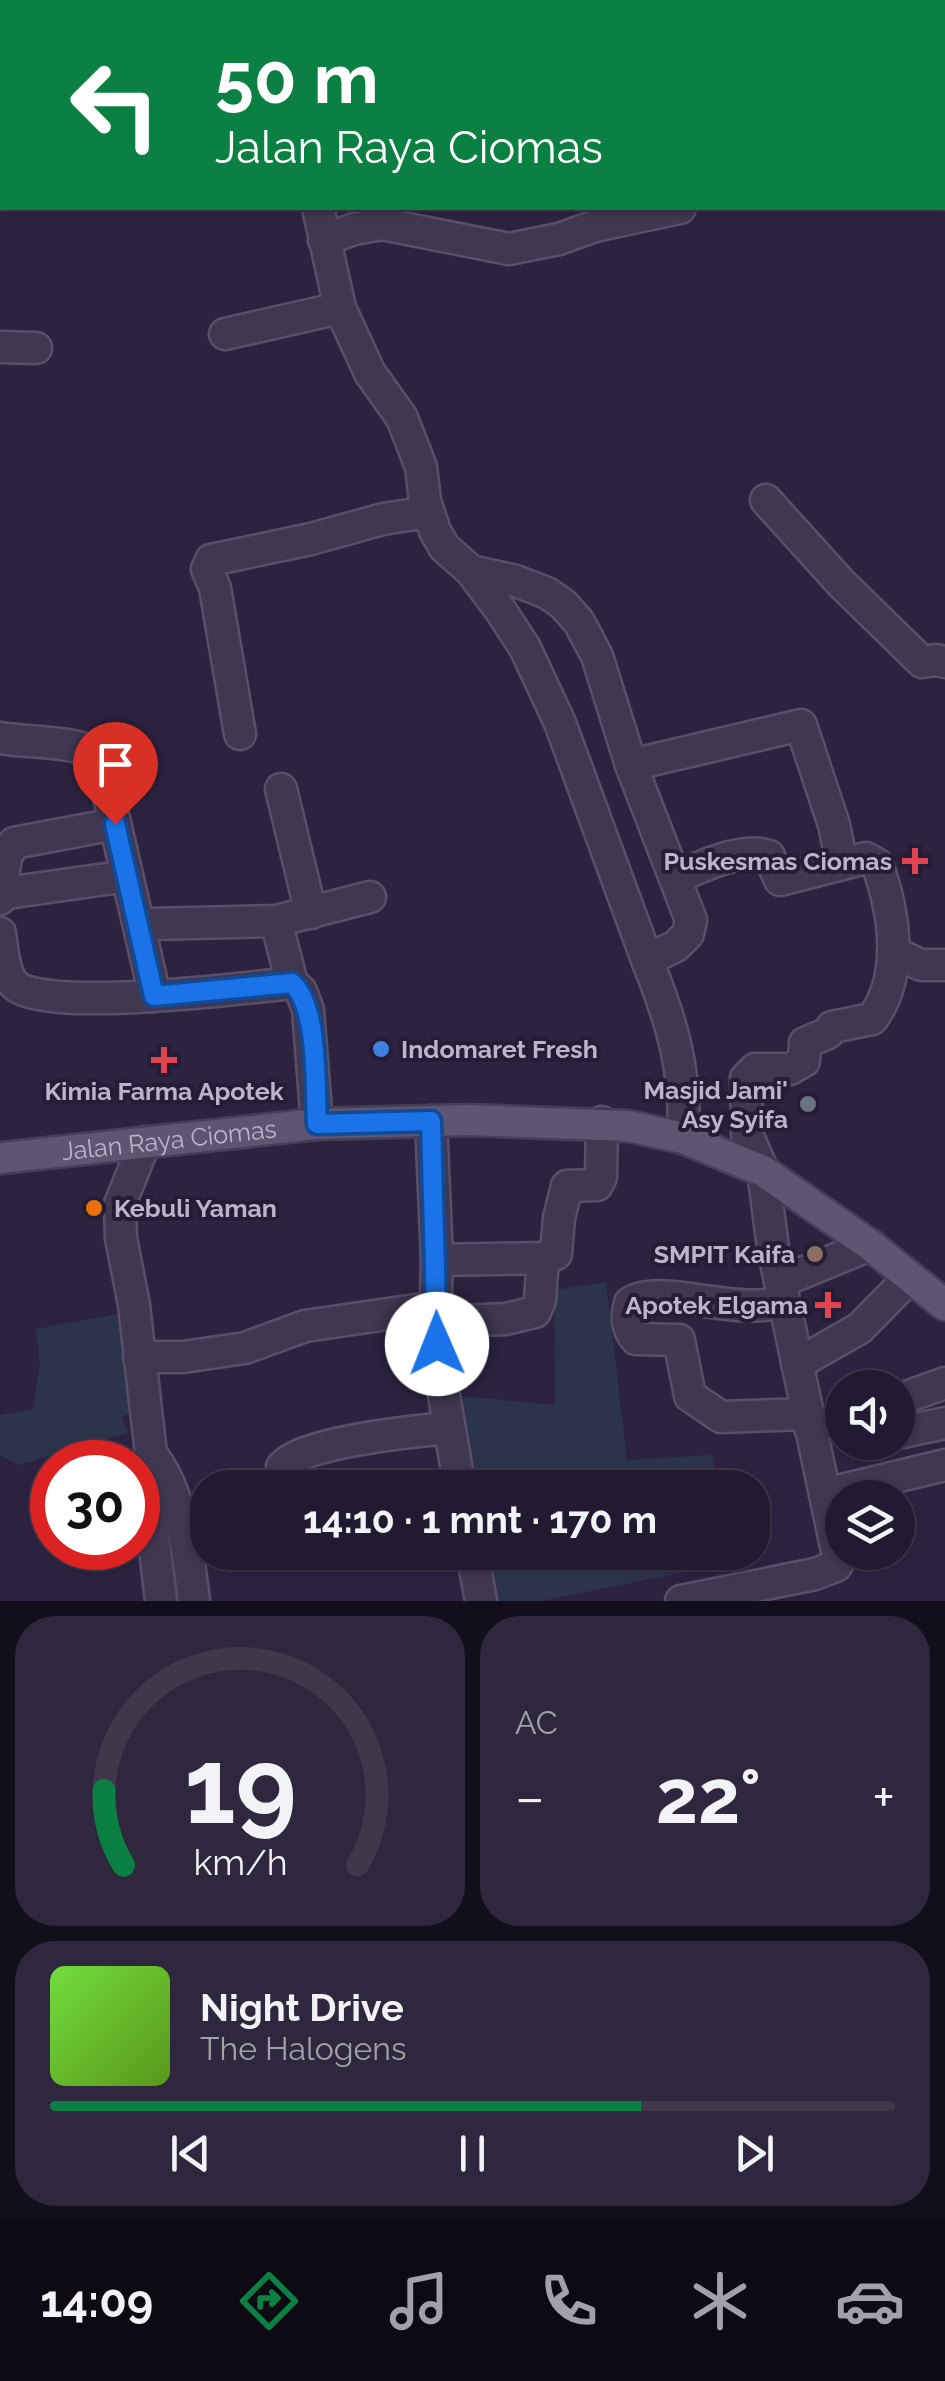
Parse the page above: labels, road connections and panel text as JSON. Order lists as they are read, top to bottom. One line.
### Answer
{"streets":{"main road":["Jalan Raya Ciomas"]},"places":{"health":["Puskesmas Ciomas","Kimia Farma Apotek","Apotek Elgama"],"other":["Indomaret Fresh","Masjid Jami' Asy Syifa","Kebuli Yaman","SMPIT Kaifa"]},"page":{"turn":["50 m","Jalan Raya Ciomas"],"limit":"30","trip":"14:10 · 1 mnt · 170 m","tile":"AC","heat":["−","22°","+"],"song":["Night Drive","The Halogens"],"tabs":"14:09","gauge":["19","km/h"]}}
